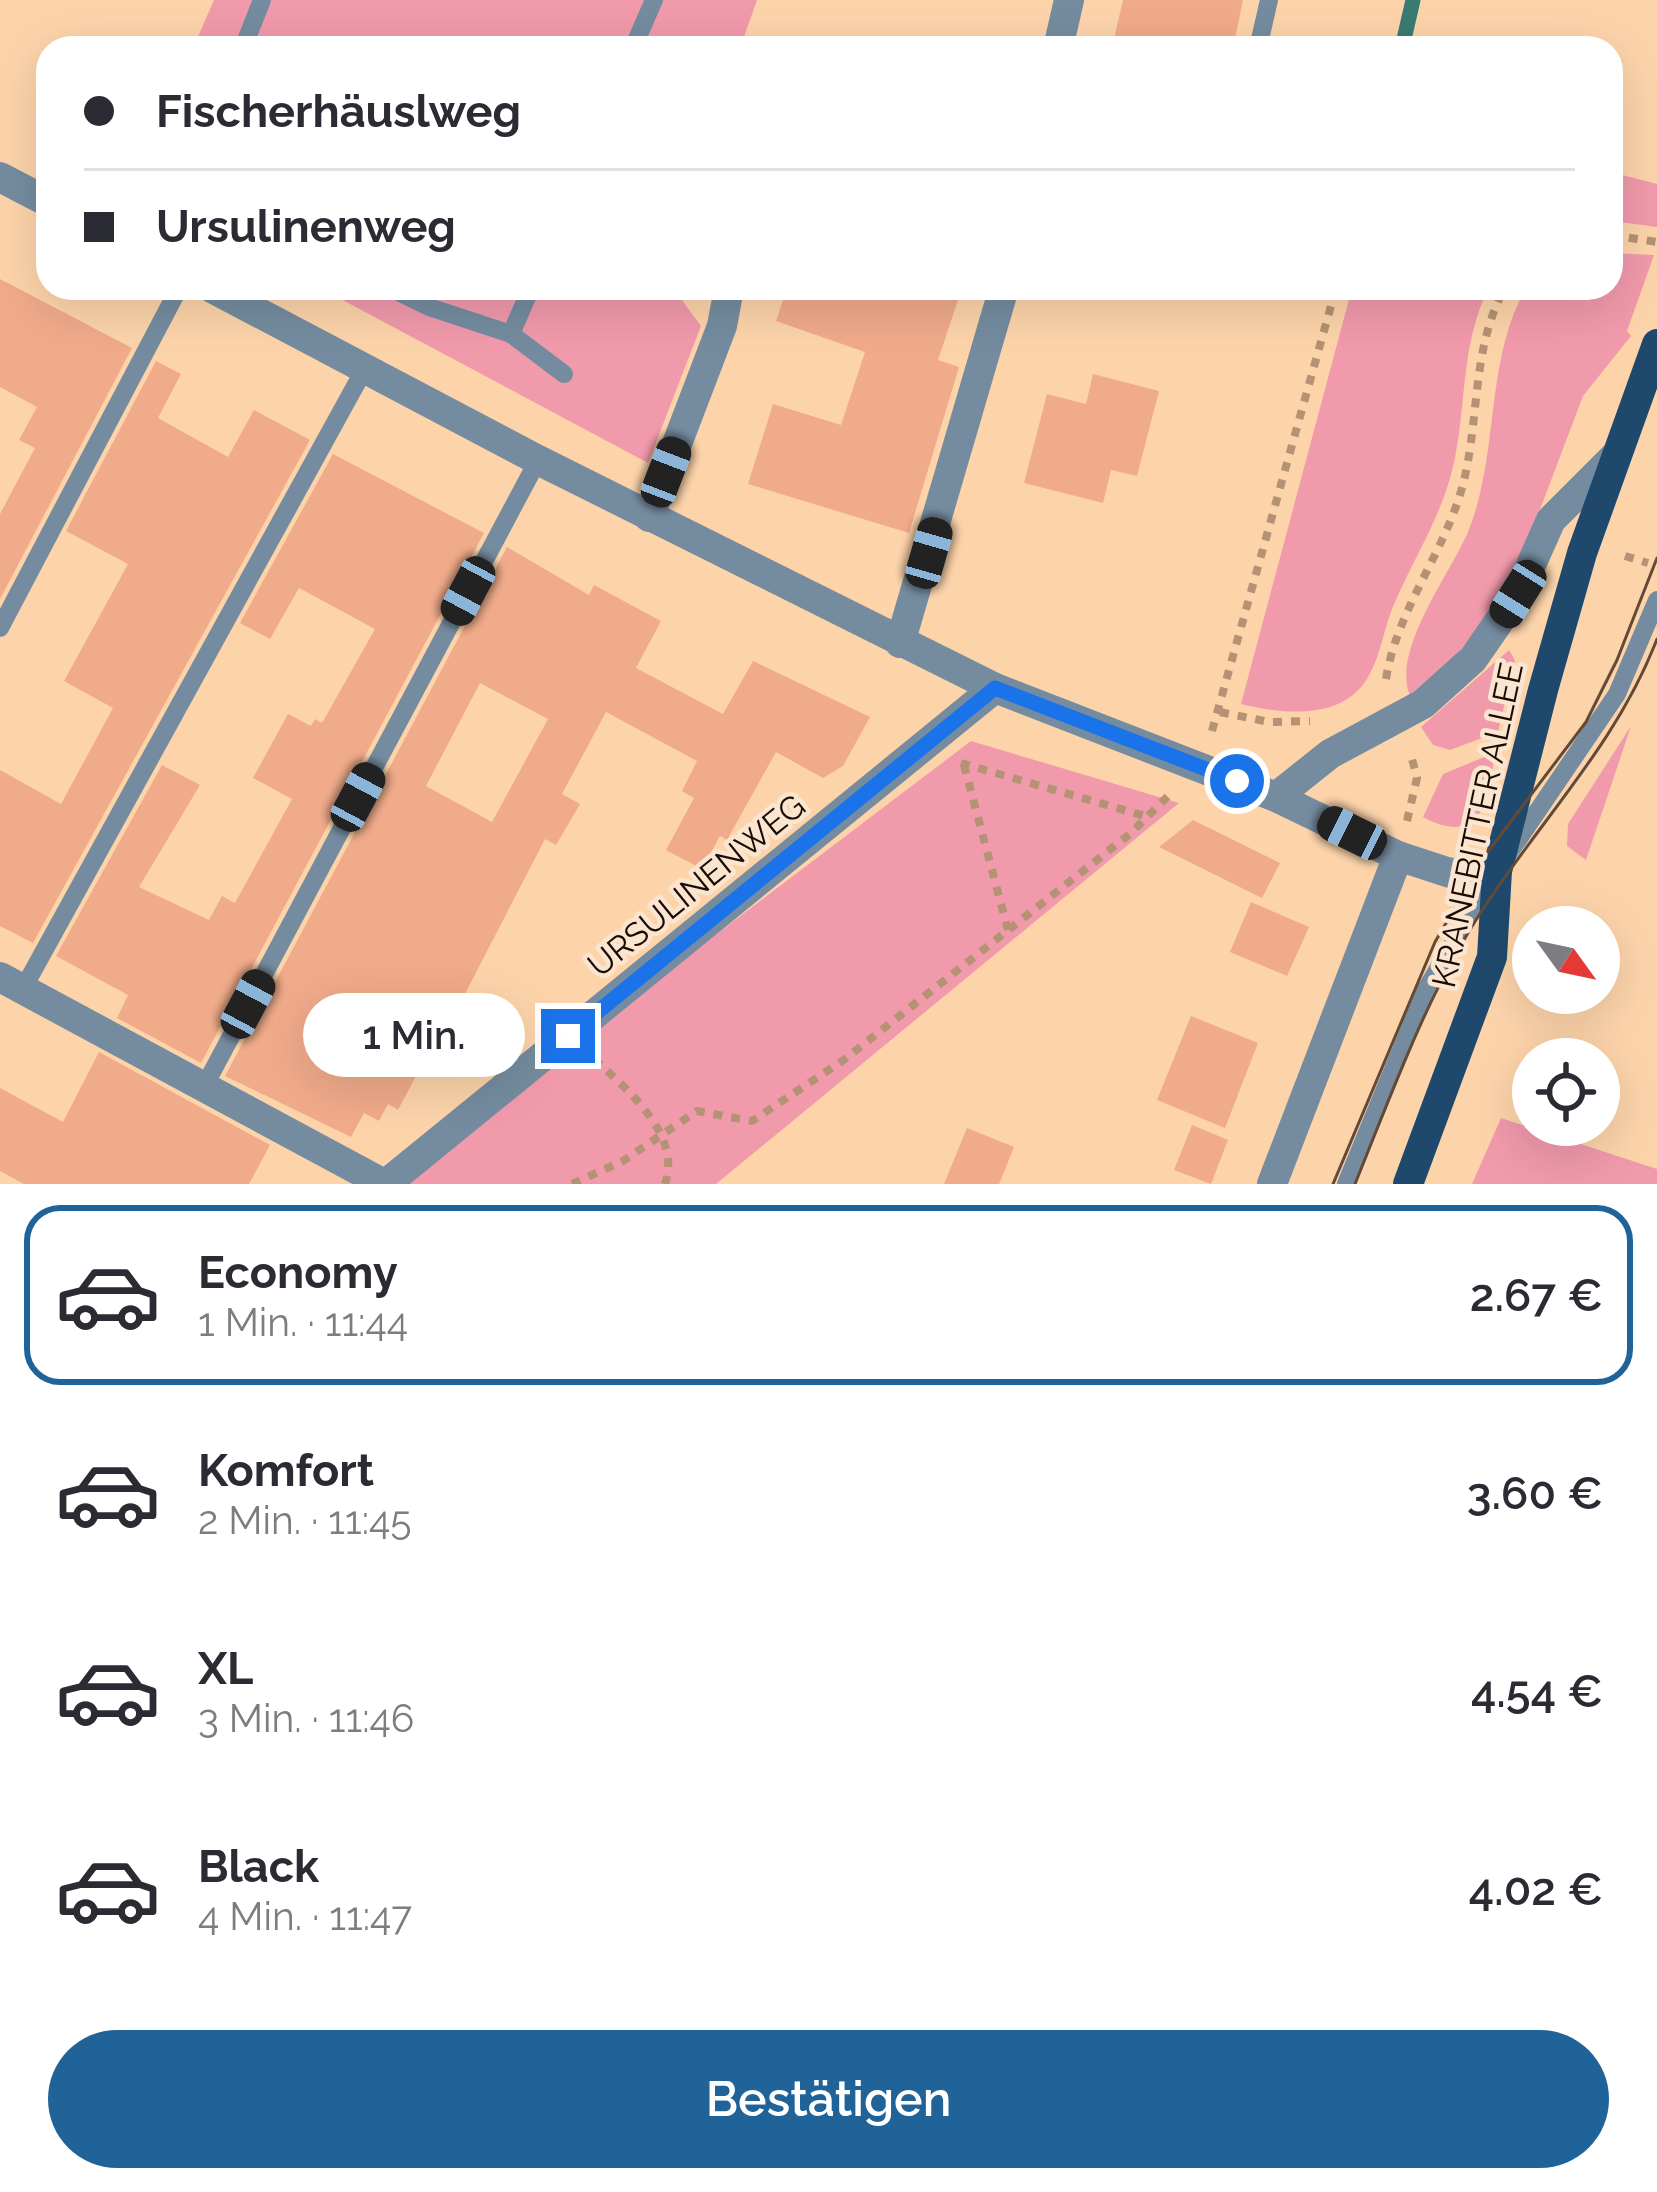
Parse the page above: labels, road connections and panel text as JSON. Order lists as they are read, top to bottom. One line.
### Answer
{"streets":{"main road":["KRANEBITTER ALLEE"],"street":["URSULINENWEG"]},"north":"bottom right","page":{"banner":["Fischerhäuslweg","Ursulinenweg"],"bubble":"1 Min.","list":[{"name":"Economy","note":"1 Min. · 11:44","value":"2.67 €"},{"name":"Komfort","note":"2 Min. · 11:45","value":"3.60 €"},{"name":"XL","note":"3 Min. · 11:46","value":"4.54 €"},{"name":"Black","note":"4 Min. · 11:47","value":"4.02 €"}],"buttons":"Bestätigen"}}
